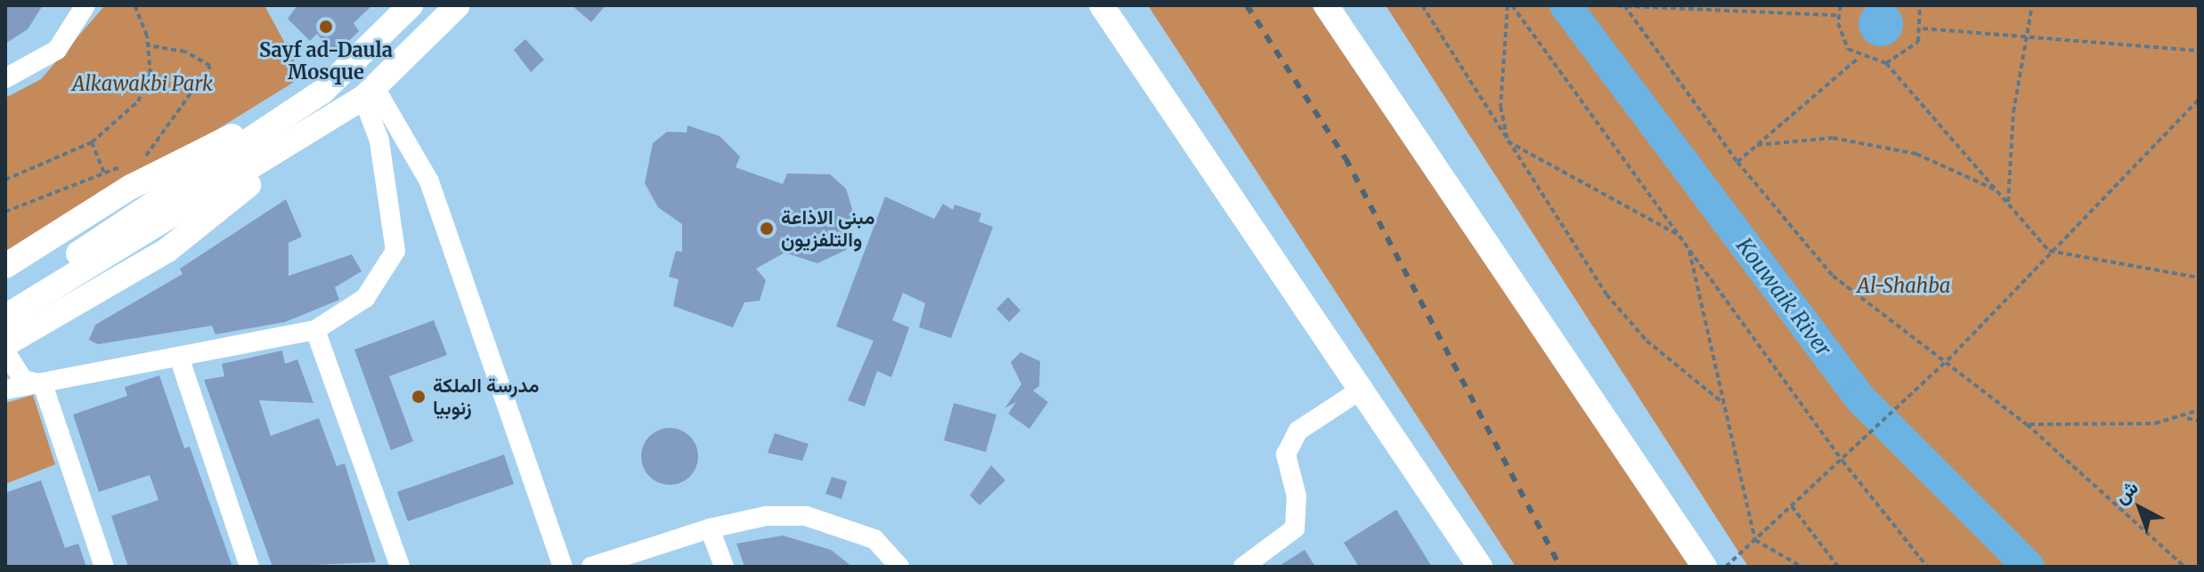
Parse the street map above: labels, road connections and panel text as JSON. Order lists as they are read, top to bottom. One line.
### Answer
{"water":["Kouwaik River"],"parks":["Alkawakbi Park","Al-Shahba"],"places":["Sayf ad-Daula Mosque","مبنى الاذاعة والتلفزيون","مدرسة الملكة زنوبيا"],"north":"top left"}
